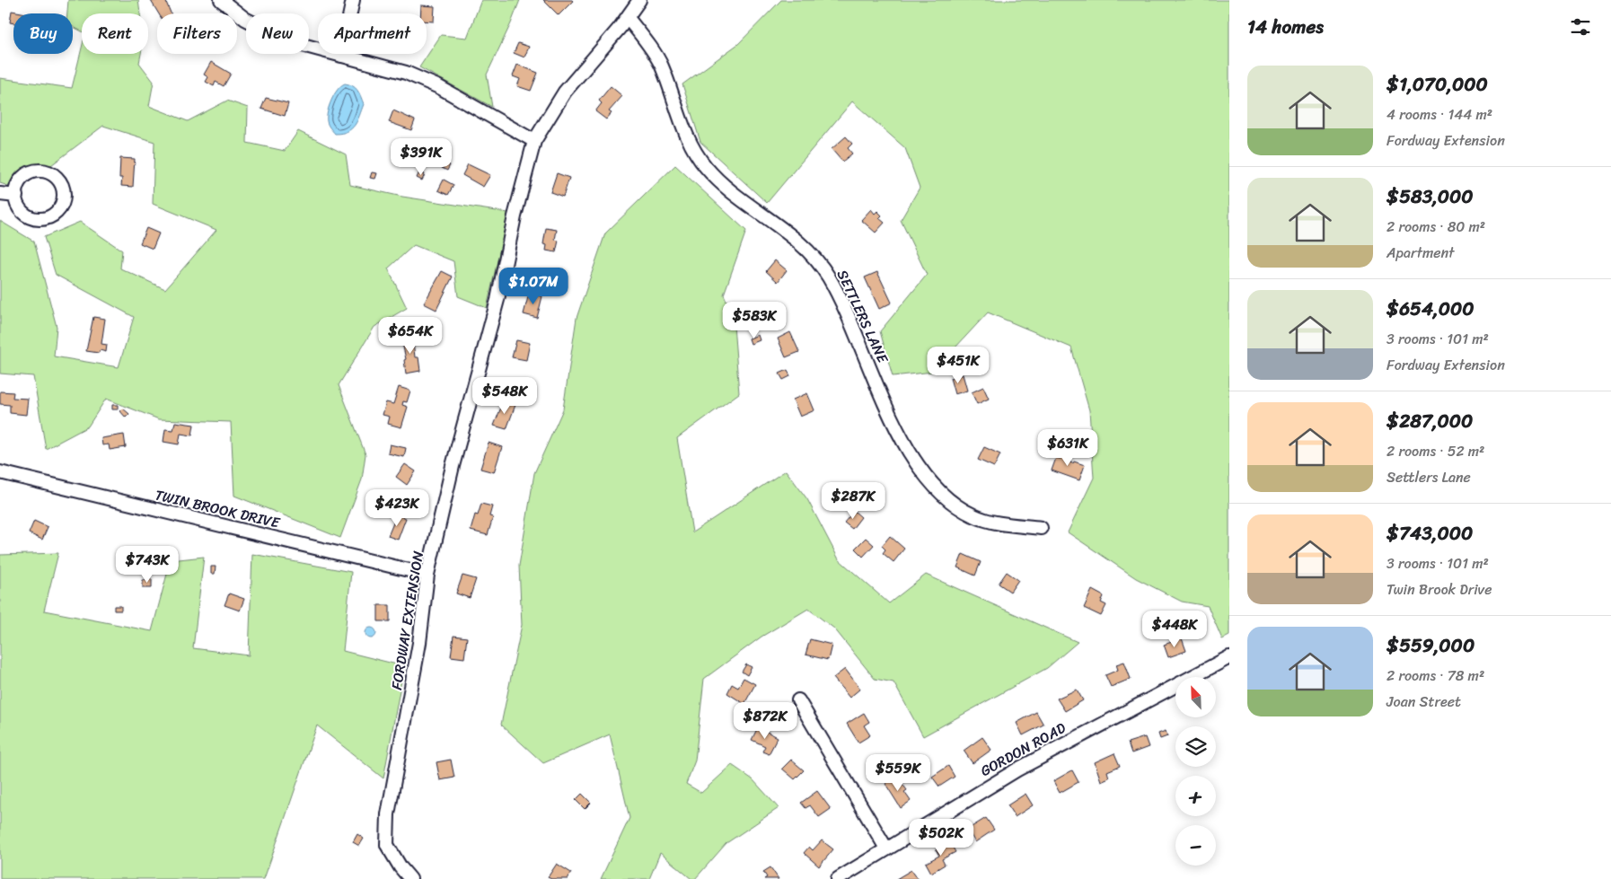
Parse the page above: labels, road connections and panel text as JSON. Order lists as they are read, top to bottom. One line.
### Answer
{"streets":{"street":["SETTLERS LANE","TWIN BROOK DRIVE","FORDWAY EXTENSION","GORDON ROAD"]},"crossings":[["SETTLERS LANE","FORDWAY EXTENSION"],["TWIN BROOK DRIVE","FORDWAY EXTENSION"]],"north":"top left","page":{"heading":"14 homes","chip":["Buy","Rent","Filters","New","Apartment"],"list":[{"name":"$1,070,000","note":"4 rooms · 144 m² · Fordway Extension"},{"name":"$583,000","note":"2 rooms · 80 m² · Apartment"},{"name":"$654,000","note":"3 rooms · 101 m² · Fordway Extension"},{"name":"$287,000","note":"2 rooms · 52 m² · Settlers Lane"},{"name":"$743,000","note":"3 rooms · 101 m² · Twin Brook Drive"},{"name":"$559,000","note":"2 rooms · 78 m² · Joan Street"}],"price":["$391K","$1.07M","$583K","$654K","$451K","$548K","$631K","$287K","$423K","$743K","$448K","$872K","$559K","$502K"],"map_buttons":["+","−"]}}
